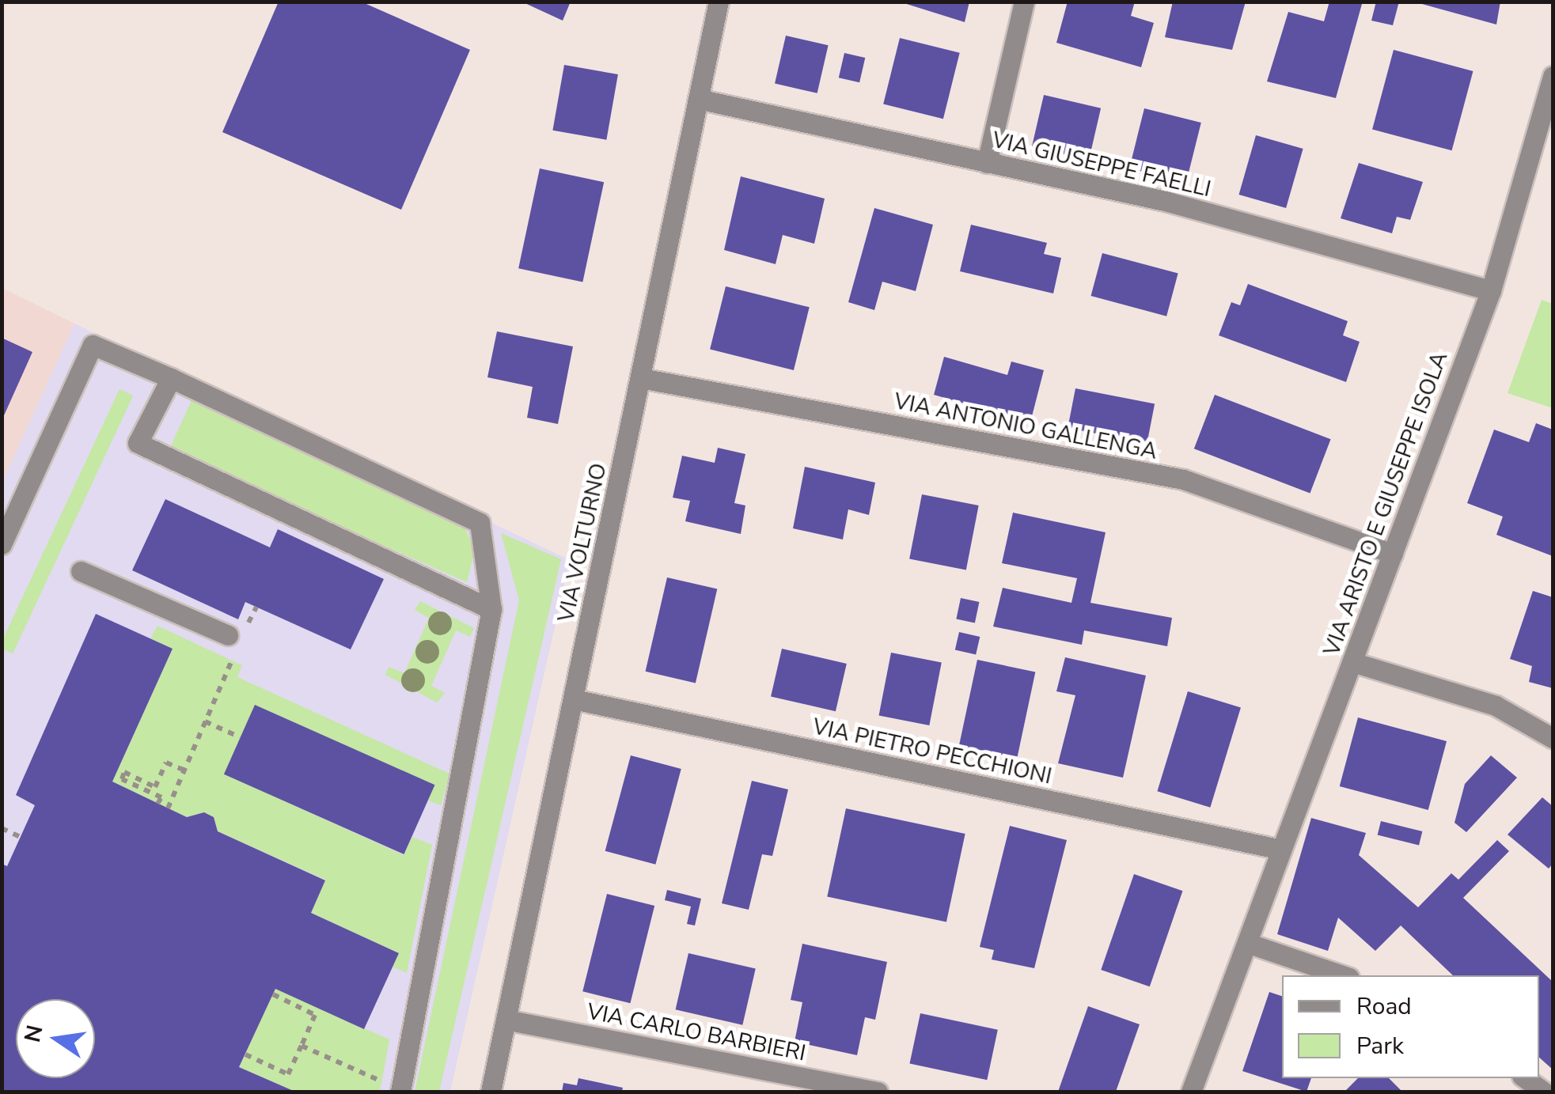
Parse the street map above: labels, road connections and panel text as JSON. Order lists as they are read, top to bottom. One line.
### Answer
{"streets":{"street":["VIA GIUSEPPE FAELLI","VIA ANTONIO GALLENGA","VIA ARISTO E GIUSEPPE ISOLA","VIA VOLTURNO","VIA PIETRO PECCHIONI","VIA CARLO BARBIERI"]},"crossings":[["VIA GIUSEPPE FAELLI","VIA ARISTO E GIUSEPPE ISOLA"],["VIA GIUSEPPE FAELLI","VIA VOLTURNO"],["VIA ANTONIO GALLENGA","VIA ARISTO E GIUSEPPE ISOLA"],["VIA ANTONIO GALLENGA","VIA VOLTURNO"],["VIA ARISTO E GIUSEPPE ISOLA","VIA PIETRO PECCHIONI"],["VIA VOLTURNO","VIA PIETRO PECCHIONI"],["VIA VOLTURNO","VIA CARLO BARBIERI"]],"legend":["Road","Park"],"north":"left"}
